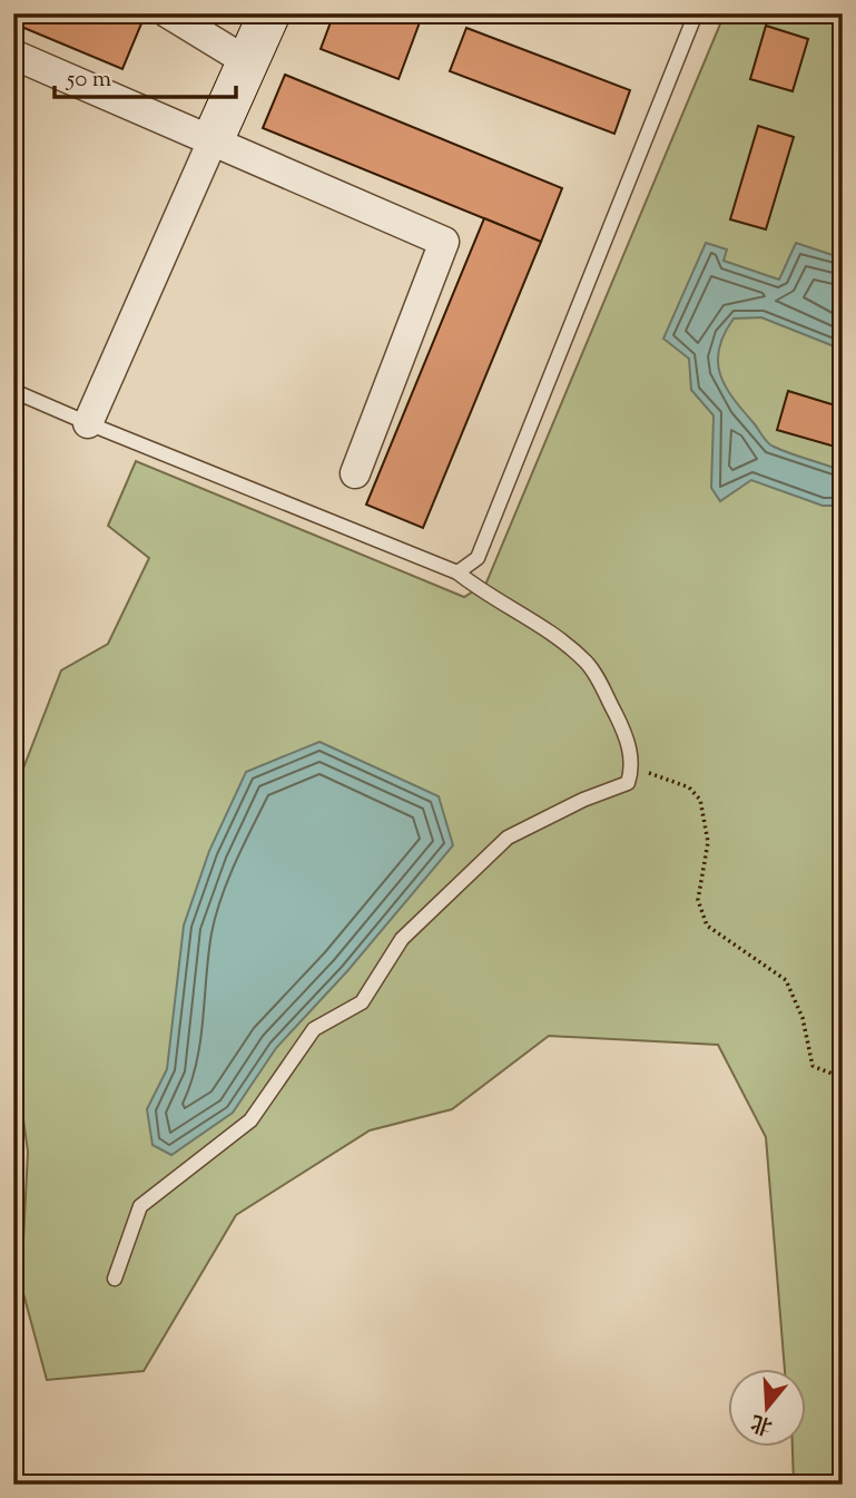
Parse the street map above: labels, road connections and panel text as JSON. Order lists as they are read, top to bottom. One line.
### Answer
{"scale_bar":"50 m","north":"bottom"}
